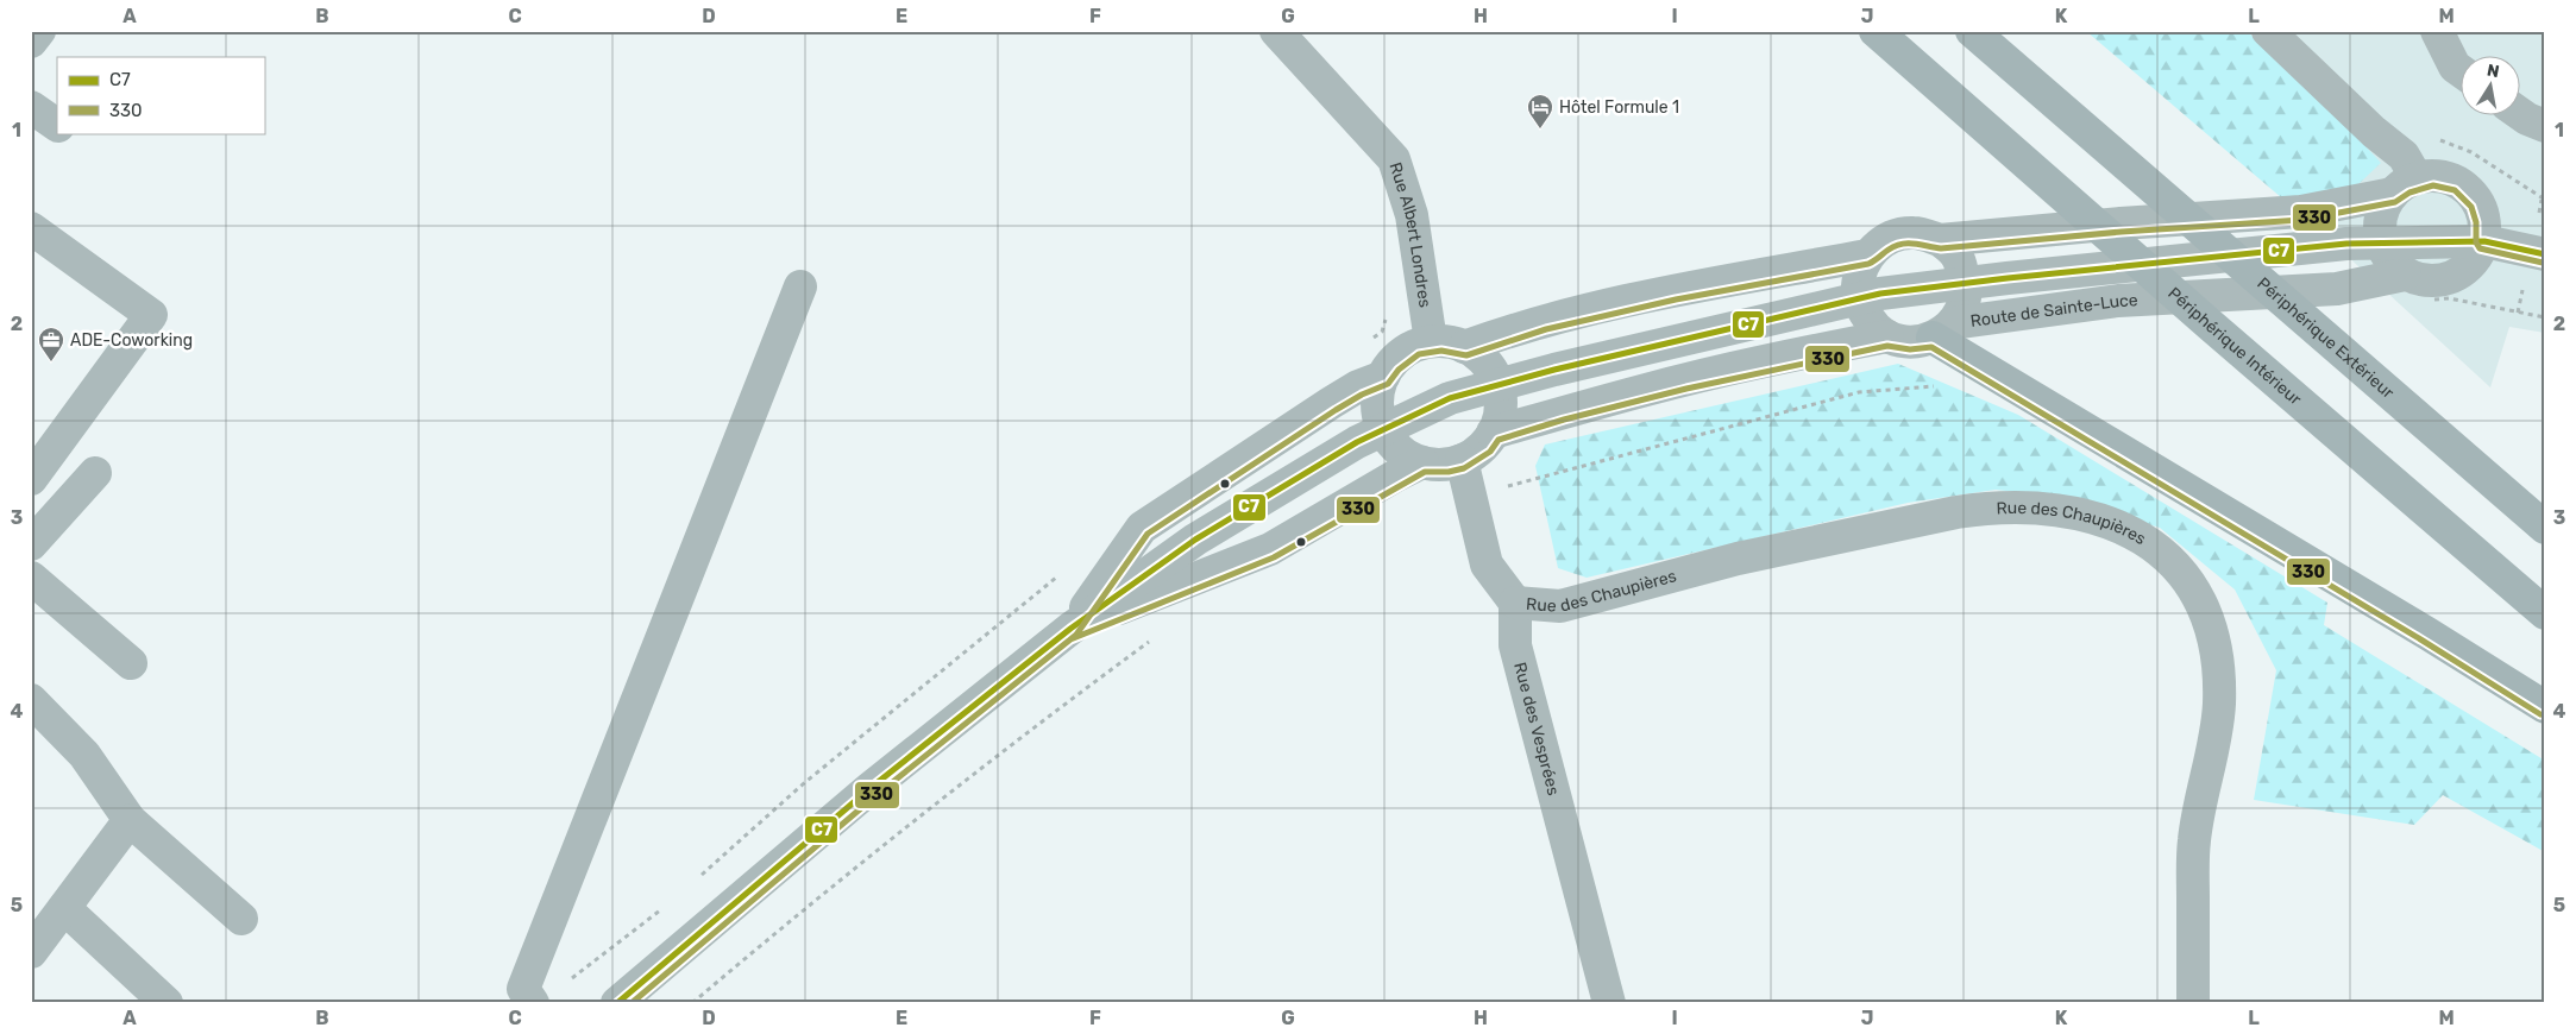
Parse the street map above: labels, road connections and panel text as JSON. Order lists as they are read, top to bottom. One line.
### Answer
{"streets":{"highway":["Périphérique Extérieur","Périphérique Intérieur"],"street":["Rue Albert Londres","Route de Sainte-Luce","Rue des Chaupières","Rue des Vesprées"]},"crossings":[["Rue des Chaupières","Rue des Vesprées"]],"places":{"hotel":["Hôtel Formule 1"],"office":["ADE-Coworking"]},"lines":["transit line 330","transit line C7"],"legend":["C7","330"],"north":"top","grid":{"columns":["A","B","C","D","E","F","G","H","I","J","K","L","M"],"rows":["1","2","3","4","5"]}}
